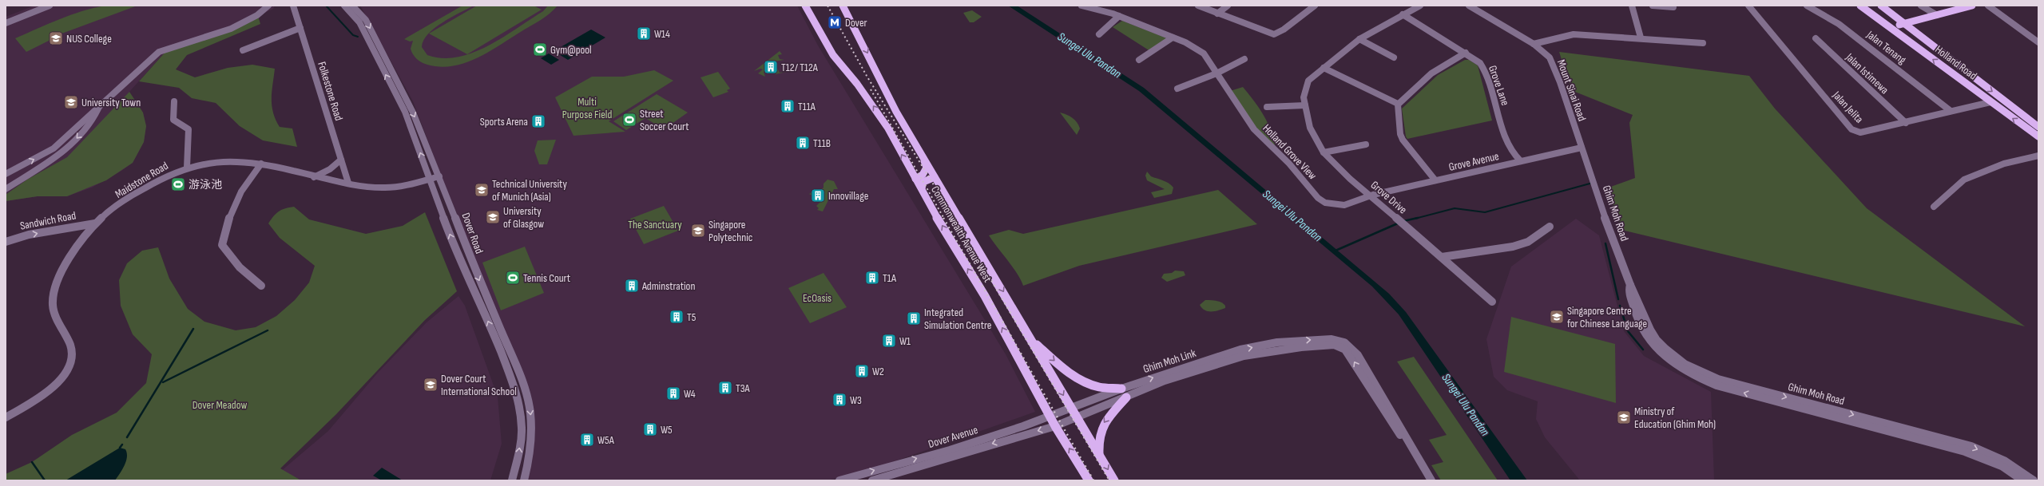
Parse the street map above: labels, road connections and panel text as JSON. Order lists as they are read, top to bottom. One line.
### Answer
{"streets":{"main road":["Holland Road","Commonwealth Avenue West"],"street":["Jalan Tenang","Jalan Istimewa","Grove Lane","Mount Sinai Road","Folkestone Road","Jalan Jelita","Holland Grove View","Grove Avenue","Maidstone Road","Grove Drive","Ghim Moh Road","Sandwich Road","Dover Road","Ghim Moh Link","Dover Avenue"]},"crossings":[["Jalan Tenang","Jalan Jelita"],["Holland Road","Jalan Jelita"],["Jalan Istimewa","Jalan Jelita"],["Grove Lane","Grove Avenue"],["Grove Lane","Grove Drive"],["Mount Sinai Road","Grove Avenue"],["Mount Sinai Road","Ghim Moh Road"],["Folkestone Road","Maidstone Road"],["Holland Grove View","Grove Avenue"],["Holland Grove View","Grove Drive"],["Grove Avenue","Grove Drive"],["Grove Avenue","Ghim Moh Road"],["Maidstone Road","Sandwich Road"],["Maidstone Road","Dover Road"],["Commonwealth Avenue West","Ghim Moh Link"],["Commonwealth Avenue West","Dover Avenue"],["Ghim Moh Link","Dover Avenue"]],"one_way":["Sandwich Road"],"water":["Sungei Ulu Pandan"],"parks":["Multi Purpose Field","The Sanctuary","EcOasis","Dover Meadow"],"places":{"metro station":["Dover"],"building":["W14","T12/ T12A","T11A","Sports Arena","T11B","Innovillage","T1A","Adminstration","T5","Integrated Simulation Centre","W1","W2","T3A","W4","W3","W5","W5A"],"school or university":["NUS College","University Town","Technical University of Munich (Asia)","University of Glasgow","Singapore Polytechnic","Singapore Centre for Chinese Language","Dover Court International School","Ministry of Education (Ghim Moh)"],"sports":["Gym@pool","Street Soccer Court","游泳池","Tennis Court"]}}
